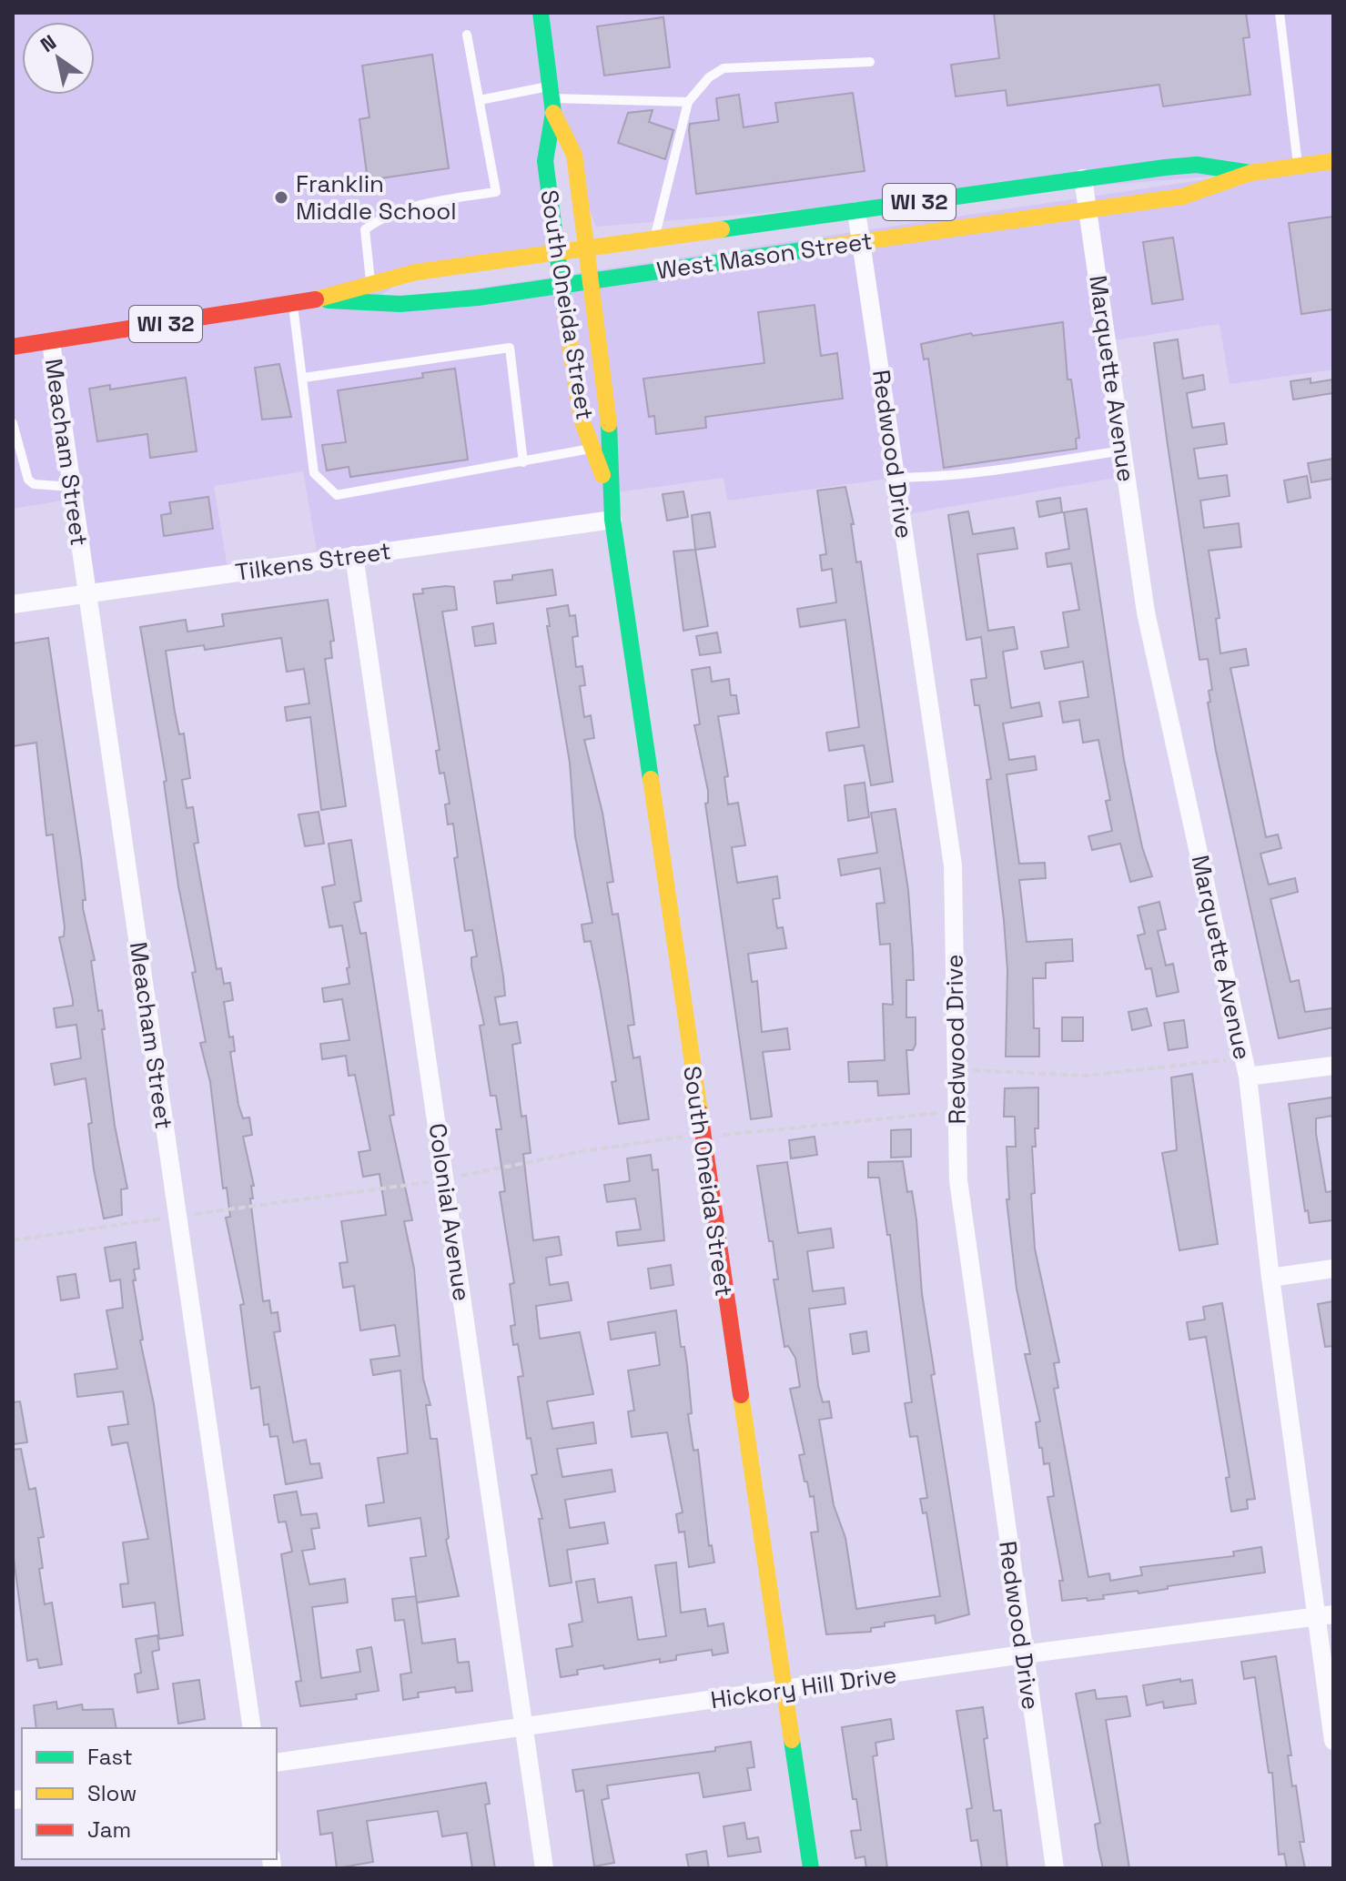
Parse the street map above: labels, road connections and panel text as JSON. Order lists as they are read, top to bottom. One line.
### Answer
{"streets":{"main road":["WI 32","West Mason Street","South Oneida Street"],"street":["Marquette Avenue","Meacham Street","Redwood Drive","Tilkens Street","Colonial Avenue","Hickory Hill Drive"]},"crossings":[["West Mason Street","South Oneida Street"],["West Mason Street","Marquette Avenue"],["West Mason Street","Meacham Street"],["West Mason Street","Redwood Drive"],["South Oneida Street","Tilkens Street"],["South Oneida Street","Hickory Hill Drive"],["Marquette Avenue","Hickory Hill Drive"],["Meacham Street","Tilkens Street"],["Redwood Drive","Hickory Hill Drive"],["Tilkens Street","Colonial Avenue"],["Colonial Avenue","Hickory Hill Drive"]],"places":["Franklin Middle School"],"legend":["Fast","Slow","Jam"],"north":"top left"}
